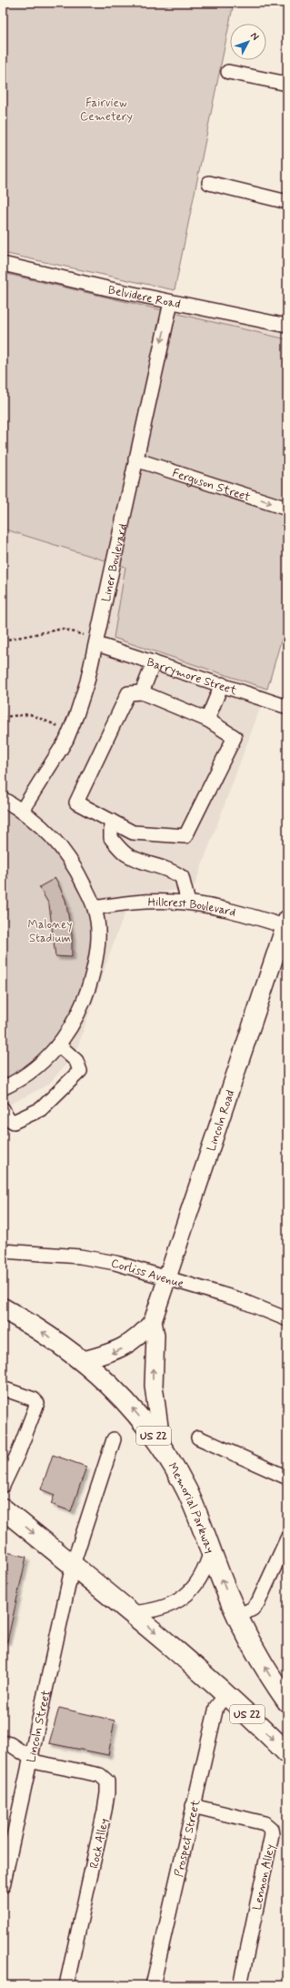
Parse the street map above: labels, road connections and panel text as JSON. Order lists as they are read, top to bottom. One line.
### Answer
{"streets":{"highway":["US 22","Memorial Parkway"],"main road":["Lincoln Road"],"street":["Belvidere Road","Ferguson Street","Liner Boulevard","Barrymore Street","Hillcrest Boulevard","Corliss Avenue","Lincoln Street","Prospect Street","Rock Alley","Lennon Alley"]},"crossings":[["Belvidere Road","Liner Boulevard"],["Ferguson Street","Liner Boulevard"],["Liner Boulevard","Barrymore Street"],["Hillcrest Boulevard","Lincoln Road"],["Lincoln Road","Corliss Avenue"],["Lincoln Road","Memorial Parkway"],["US 22","Lincoln Street"],["US 22","Prospect Street"],["Lincoln Street","Rock Alley"],["Prospect Street","Lennon Alley"]],"one_way":["Ferguson Street"],"parks":["Fairview Cemetery","Maloney Stadium"],"north":"top right"}
